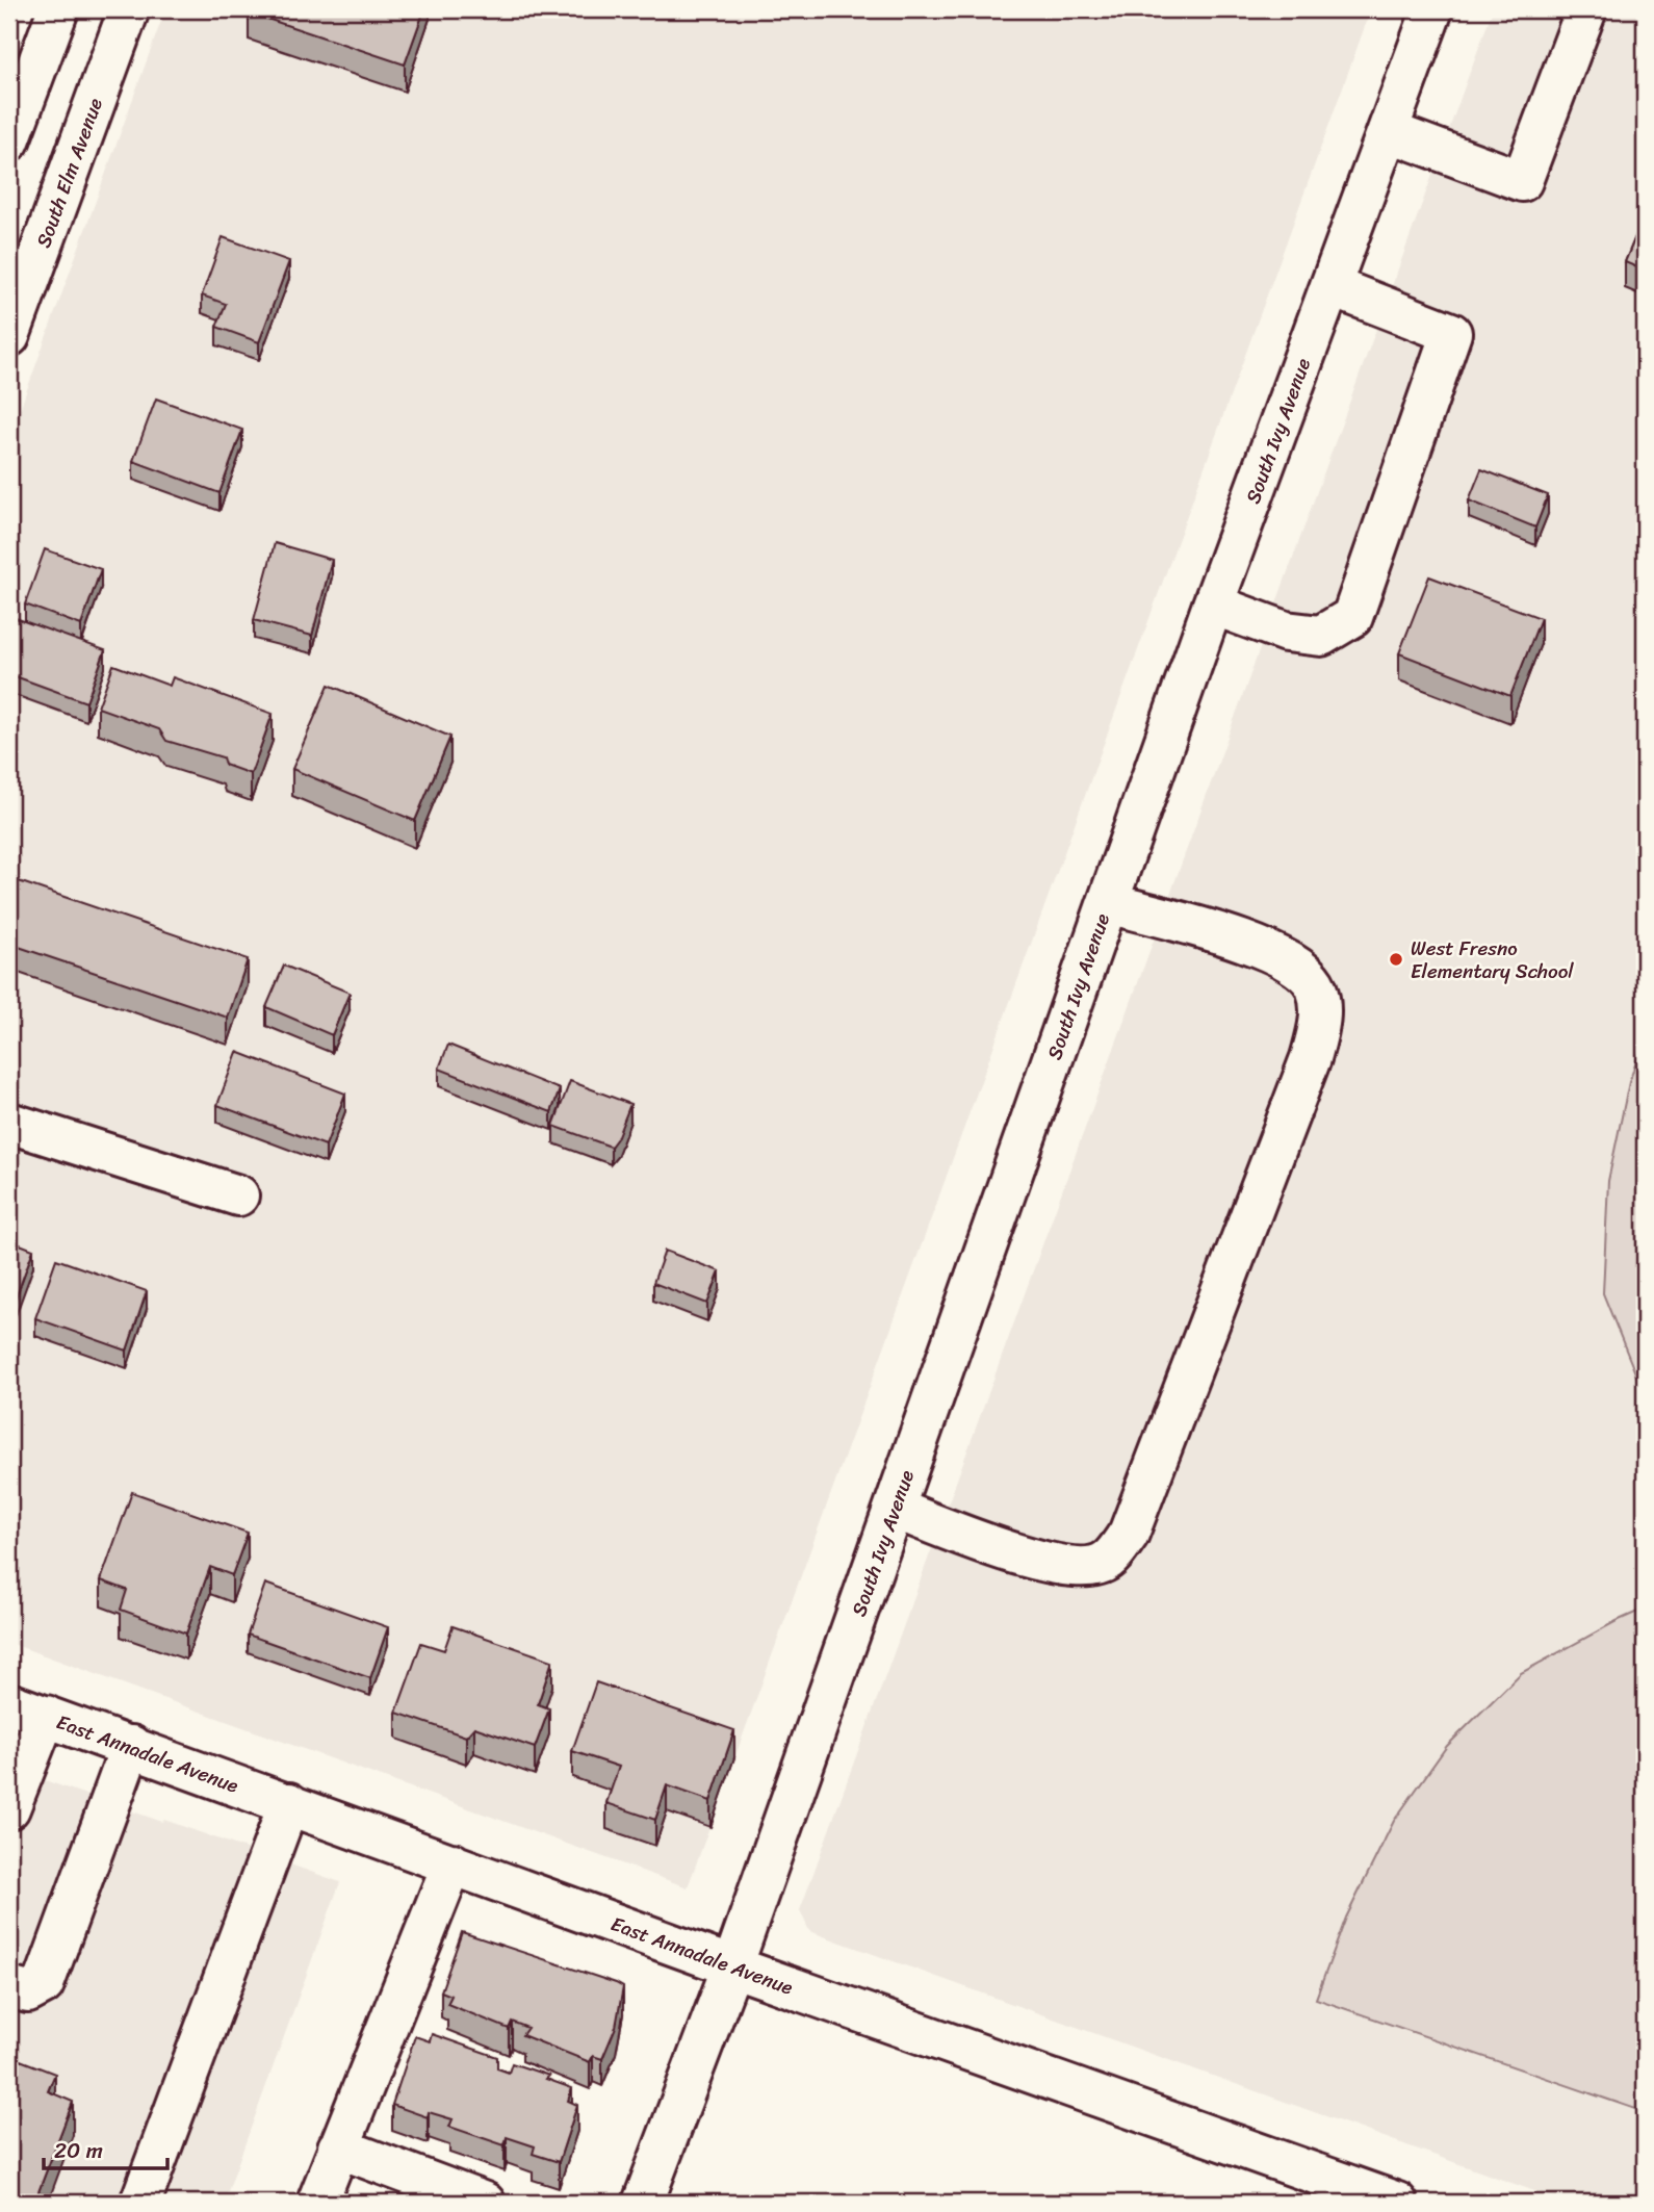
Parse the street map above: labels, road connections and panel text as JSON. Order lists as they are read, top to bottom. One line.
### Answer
{"streets":{"street":["South Elm Avenue","South Ivy Avenue","East Annadale Avenue"]},"crossings":[["South Ivy Avenue","East Annadale Avenue"]],"places":["West Fresno Elementary School"],"scale_bar":"20 m"}
